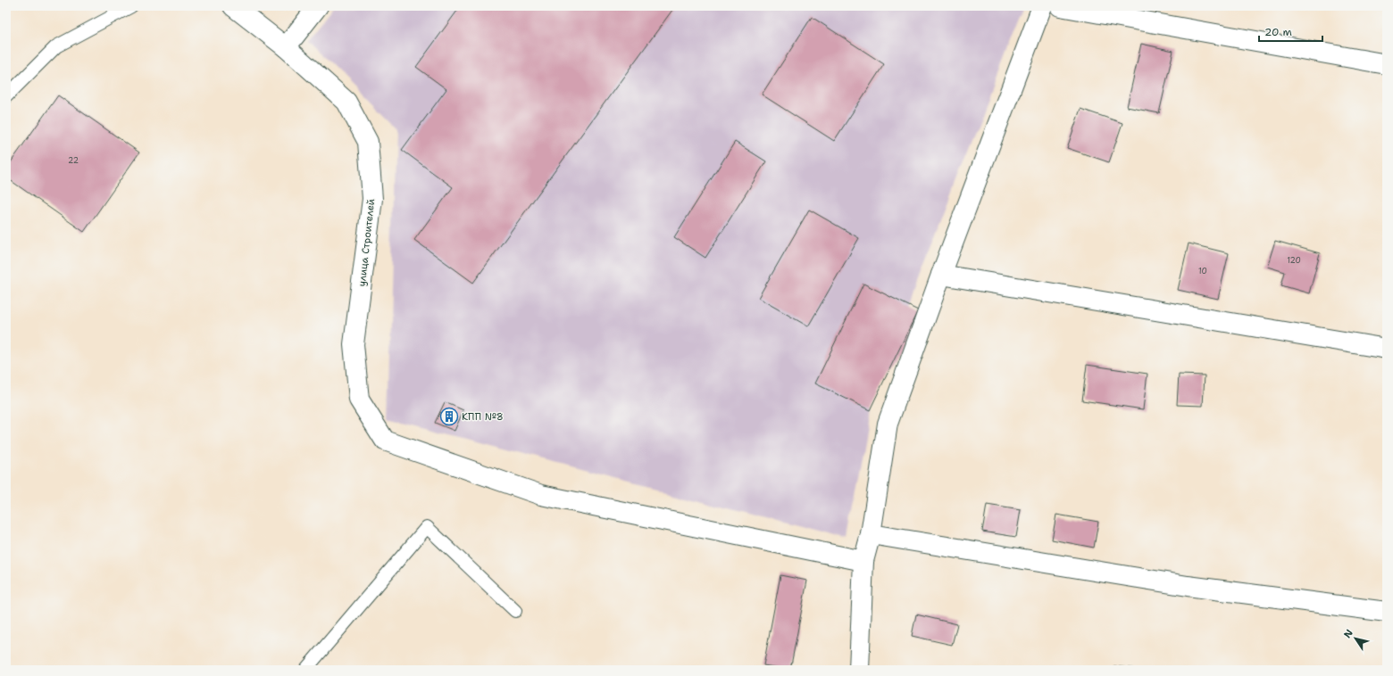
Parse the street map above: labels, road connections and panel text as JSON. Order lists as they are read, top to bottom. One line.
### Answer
{"streets":{"street":["улица Строителей"]},"places":{"building":["КПП №8"]},"house_numbers":["22","120","10"],"scale_bar":"20 m","north":"top left"}
